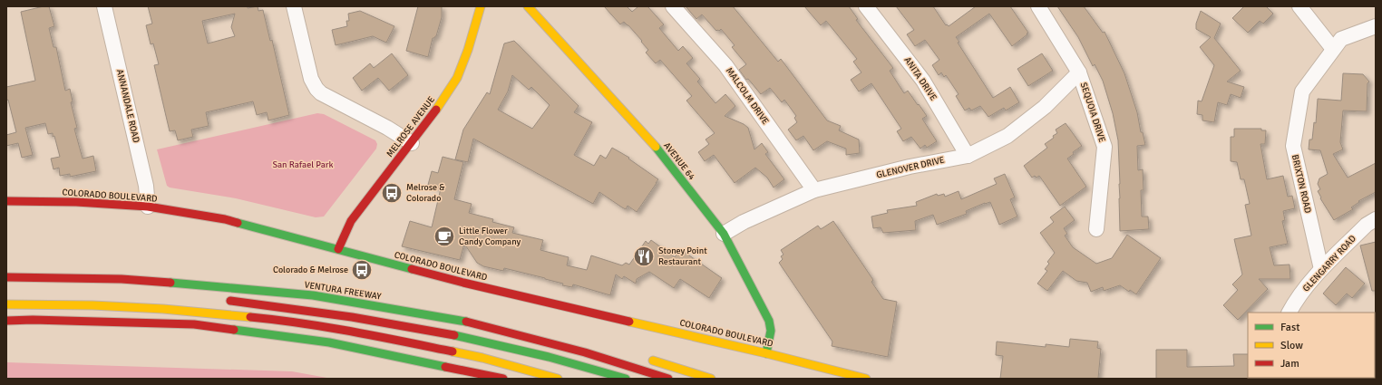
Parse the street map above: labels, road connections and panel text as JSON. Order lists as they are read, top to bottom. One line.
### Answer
{"streets":{"main road":["MELROSE AVENUE","AVENUE 64","COLORADO BOULEVARD","VENTURA FREEWAY"],"street":["ANITA DRIVE","MALCOLM DRIVE","ANNANDALE ROAD","SEQUOIA DRIVE","GLENOVER DRIVE","BRIXTON ROAD","GLENGARRY ROAD"]},"crossings":[["ANITA DRIVE","GLENOVER DRIVE"],["MALCOLM DRIVE","GLENOVER DRIVE"],["ANNANDALE ROAD","COLORADO BOULEVARD"],["SEQUOIA DRIVE","GLENOVER DRIVE"],["MELROSE AVENUE","COLORADO BOULEVARD"],["AVENUE 64","GLENOVER DRIVE"],["AVENUE 64","COLORADO BOULEVARD"],["BRIXTON ROAD","GLENGARRY ROAD"]],"parks":["San Rafael Park"],"places":{"bus stop":["Melrose & Colorado","Colorado & Melrose"],"cafe":["Little Flower Candy Company"],"restaurant":["Stoney Point Restaurant"]},"legend":["Fast","Slow","Jam"]}
